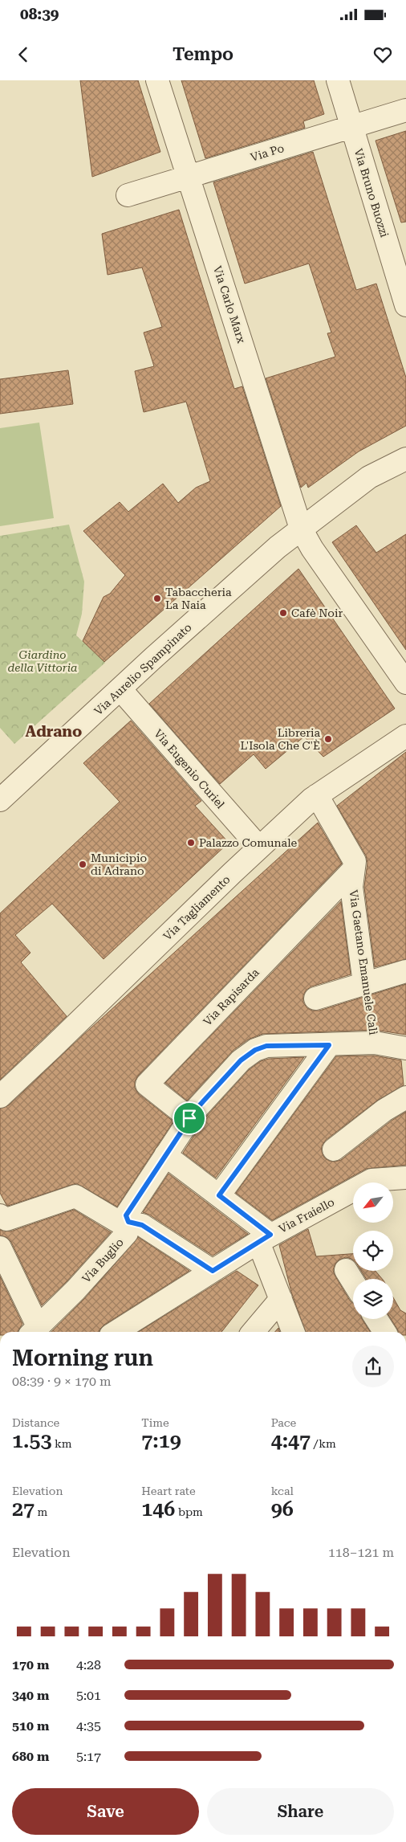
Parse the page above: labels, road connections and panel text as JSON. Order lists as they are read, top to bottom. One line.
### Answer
{"streets":{"street":["Via Po","Via Bruno Buozzi","Via Carlo Marx","Via Aurelio Spampinato","Via Eugenio Curiel","Via Tagliamento","Via Gaetano Emanuele Calì","Via Rapisarda","Via Fraiello","Via Buglio"]},"crossings":[["Via Po","Via Bruno Buozzi"],["Via Po","Via Carlo Marx"],["Via Carlo Marx","Via Aurelio Spampinato"],["Via Aurelio Spampinato","Via Eugenio Curiel"],["Via Eugenio Curiel","Via Tagliamento"],["Via Tagliamento","Via Gaetano Emanuele Calì"],["Via Gaetano Emanuele Calì","Via Rapisarda"],["Via Gaetano Emanuele Calì","Via Buglio"],["Via Rapisarda","Via Buglio"]],"districts":["Adrano"],"parks":["Giardino della Vittoria"],"places":["Tabaccheria La Naia","Cafè Noir","Libreria L'Isola Che C'È","Palazzo Comunale","Municipio di Adrano"],"north":"bottom left","page":{"status":"08:39","header":"Tempo","heading":["Morning run","08:39 · 9 × 170 m"],"stats":[["Distance","1.53 km"],["Time","7:19"],["Pace","4:47 /km"],["Elevation","27 m"],["Heart rate","146 bpm"],["kcal","96"]],"chart":["Elevation","118–121 m"],"list":[{"name":"170 m","note":"4:28"},{"name":"340 m","note":"5:01"},{"name":"510 m","note":"4:35"},{"name":"680 m","note":"5:17"}],"buttons":["Save","Share"]}}
